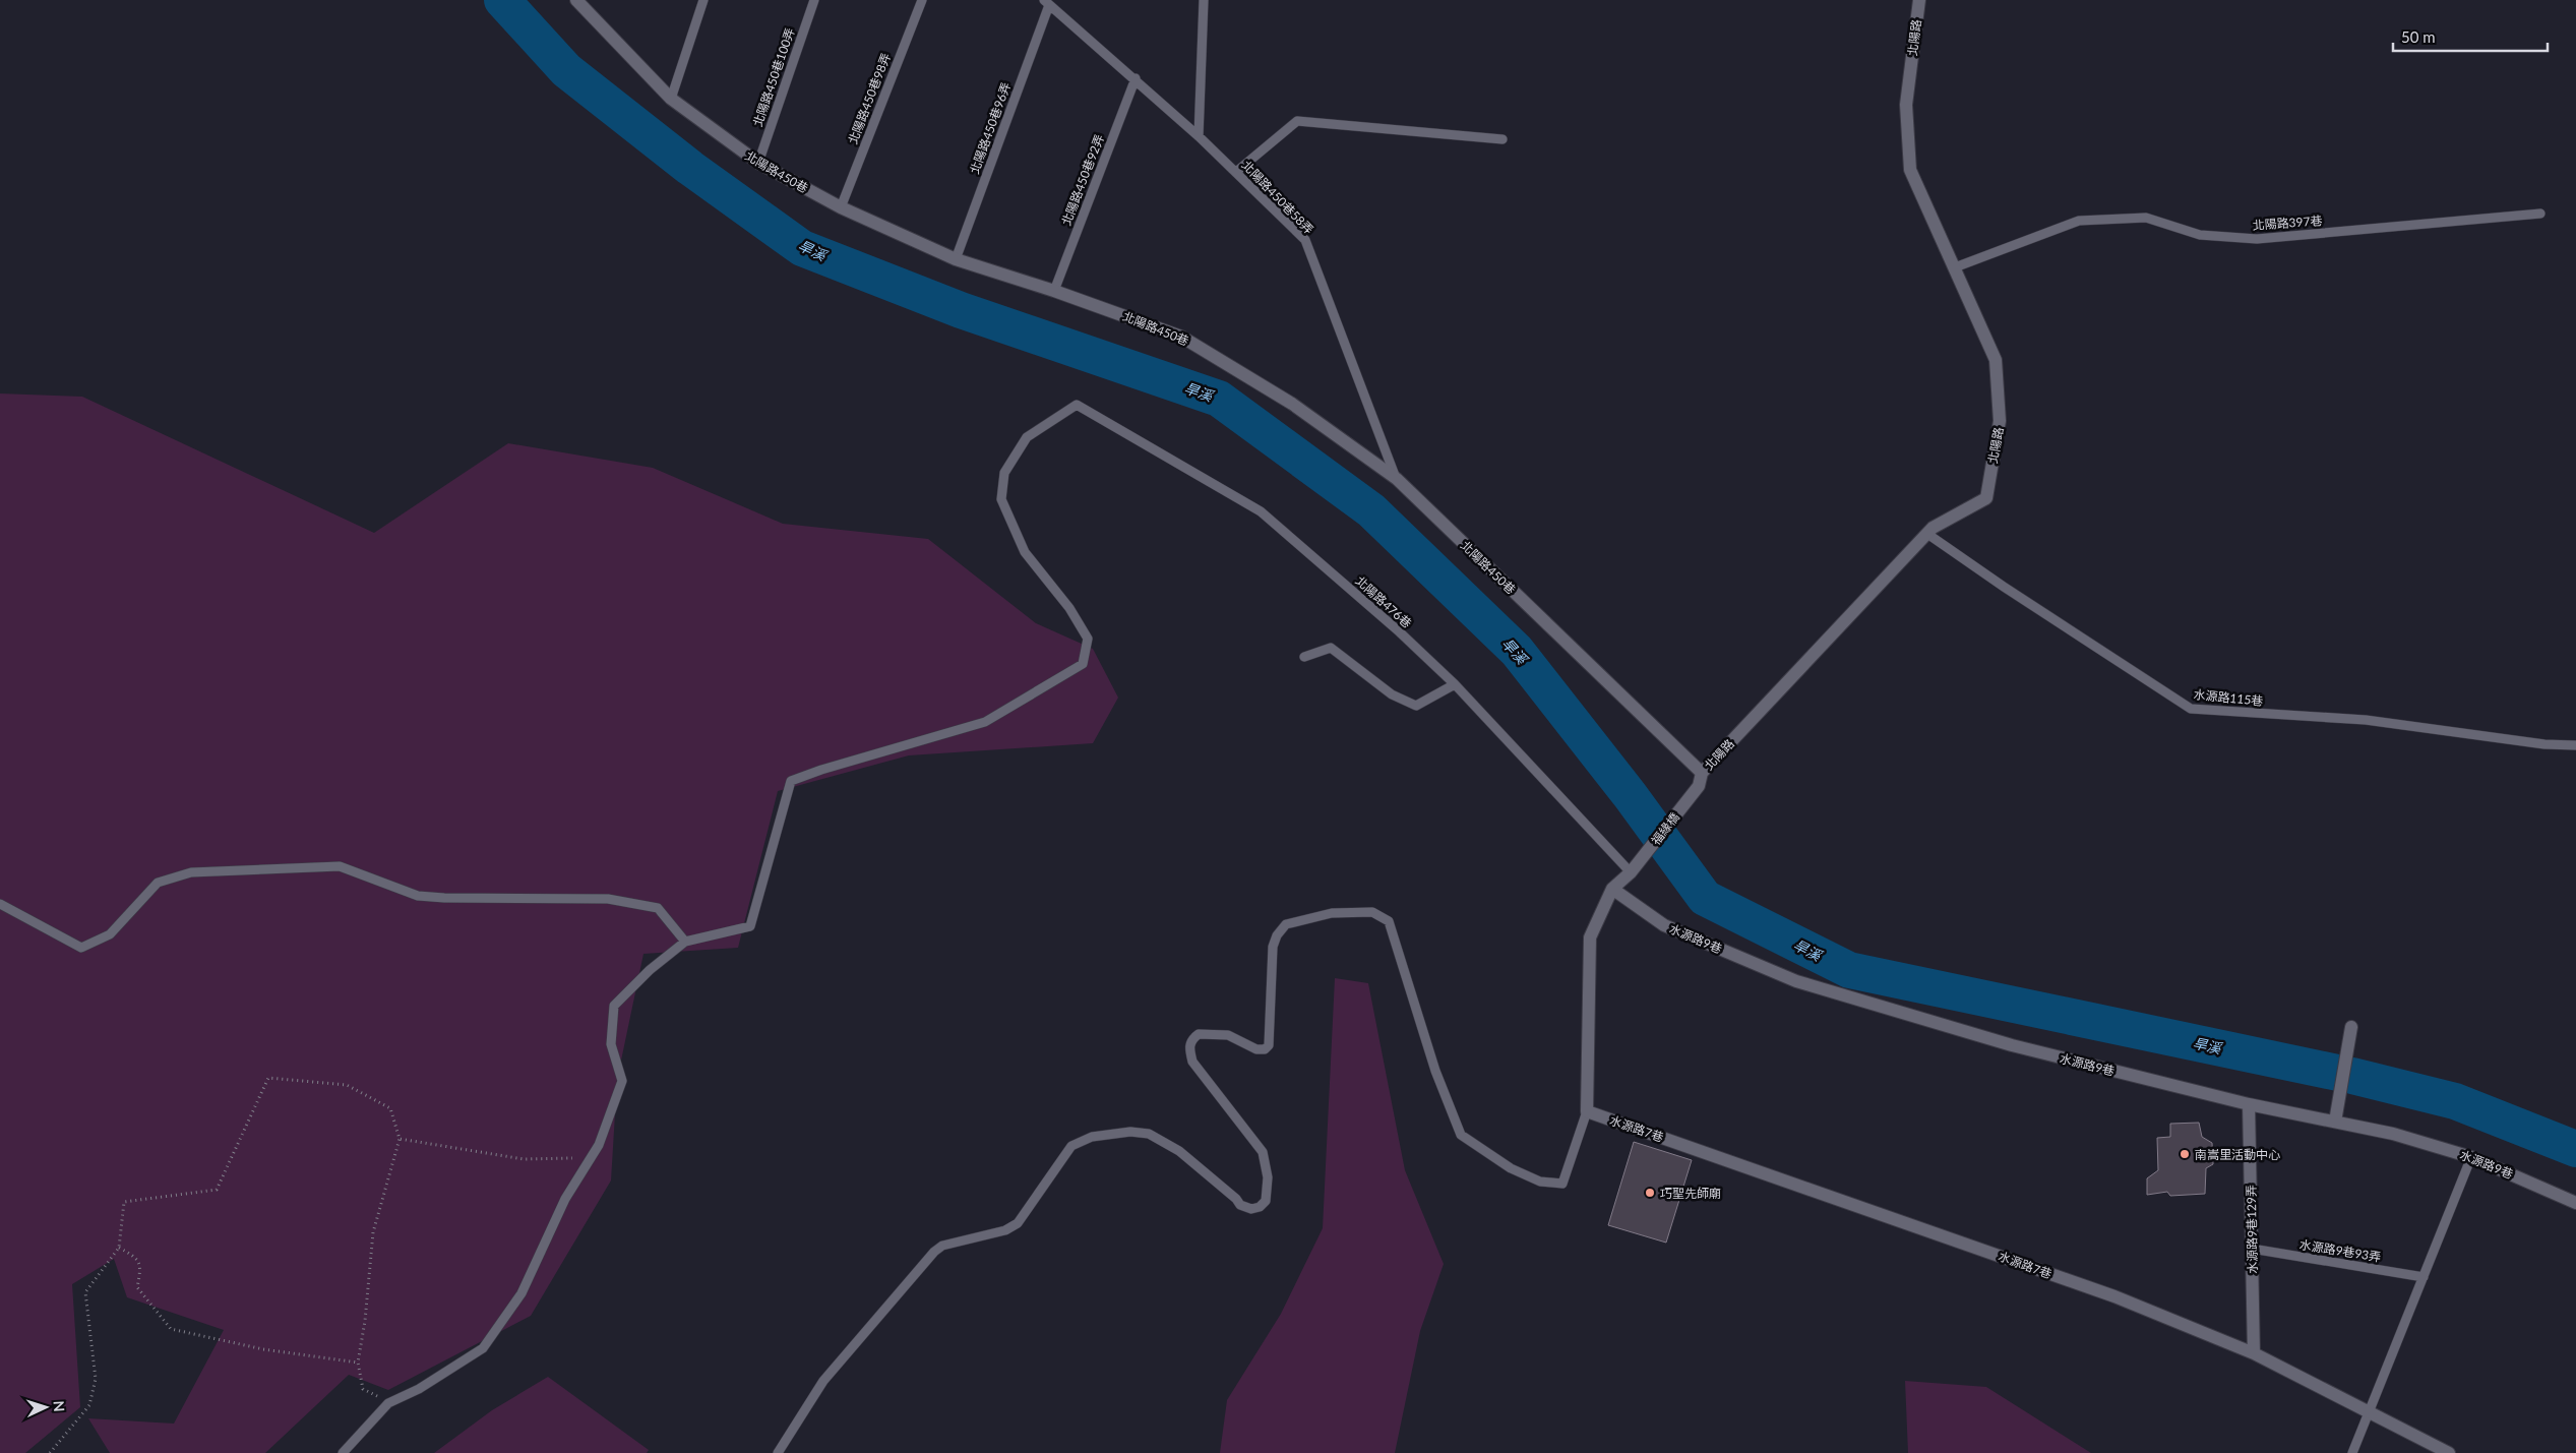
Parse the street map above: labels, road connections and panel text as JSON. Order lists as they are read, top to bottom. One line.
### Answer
{"streets":{"street":["北陽路","北陽路450巷","福緣橋","水源路9巷","水源路7巷","水源路9巷129弄"],"lane":["北陽路450巷100弄","北陽路450巷98弄","北陽路450巷96弄","北陽路450巷92弄","北陽路450巷58弄","北陽路397巷","北陽路476巷","水源路115巷","水源路9巷93弄"]},"crossings":[["北陽路","北陽路450巷"],["北陽路","北陽路397巷"],["北陽路","水源路115巷"],["北陽路","福緣橋"],["北陽路450巷100弄","北陽路450巷"],["北陽路450巷98弄","北陽路450巷"],["北陽路450巷96弄","北陽路450巷"],["北陽路450巷96弄","北陽路450巷58弄"],["北陽路450巷","北陽路450巷92弄"],["北陽路450巷","北陽路450巷58弄"],["北陽路450巷","福緣橋"],["北陽路450巷92弄","北陽路450巷58弄"],["北陽路476巷","福緣橋"],["水源路9巷","水源路9巷129弄"],["水源路7巷","水源路9巷129弄"],["水源路9巷129弄","水源路9巷93弄"]],"water":["旱溪"],"places":["南嵩里活動中心","巧聖先師廟"],"scale_bar":"50 m","north":"right"}
